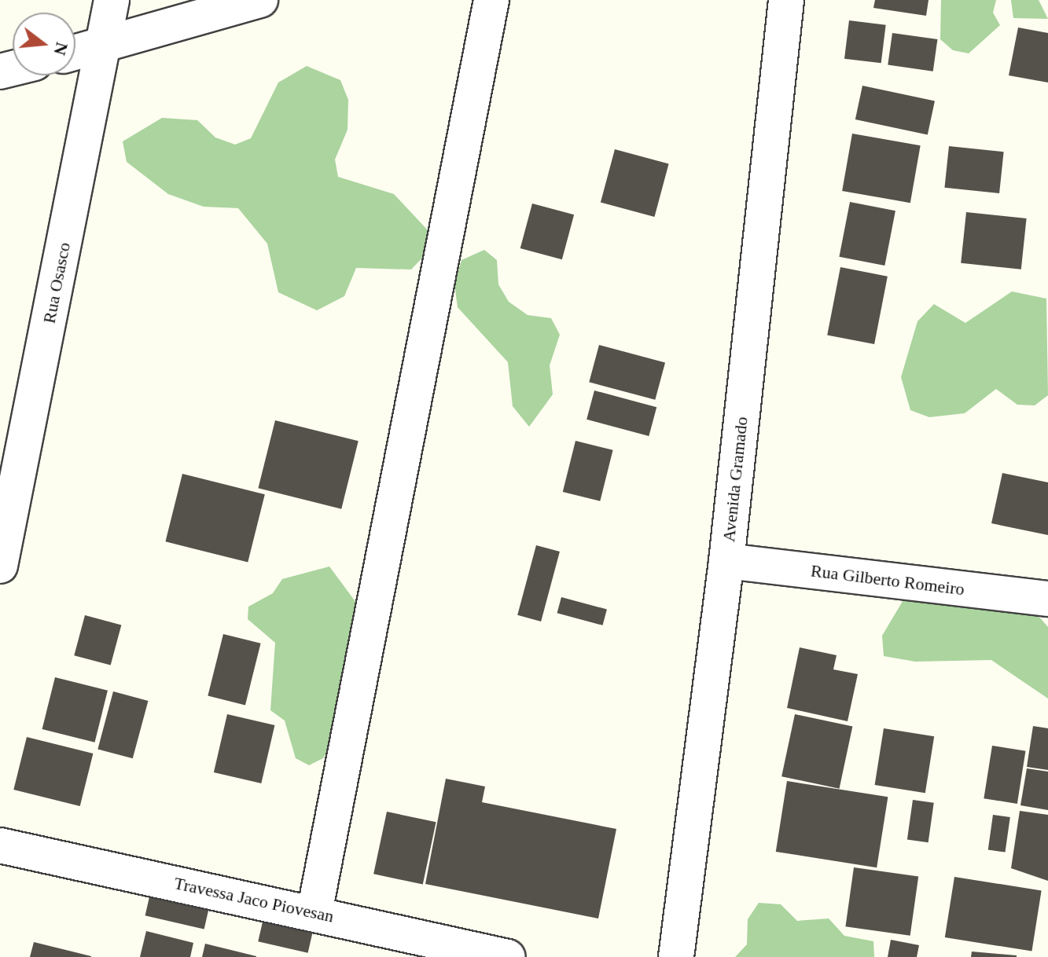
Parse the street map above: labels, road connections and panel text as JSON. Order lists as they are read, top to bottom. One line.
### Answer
{"streets":{"street":["Rua Osasco","Avenida Gramado","Rua Gilberto Romeiro","Travessa Jaco Piovesan"]},"crossings":[["Avenida Gramado","Rua Gilberto Romeiro"]],"north":"right"}
